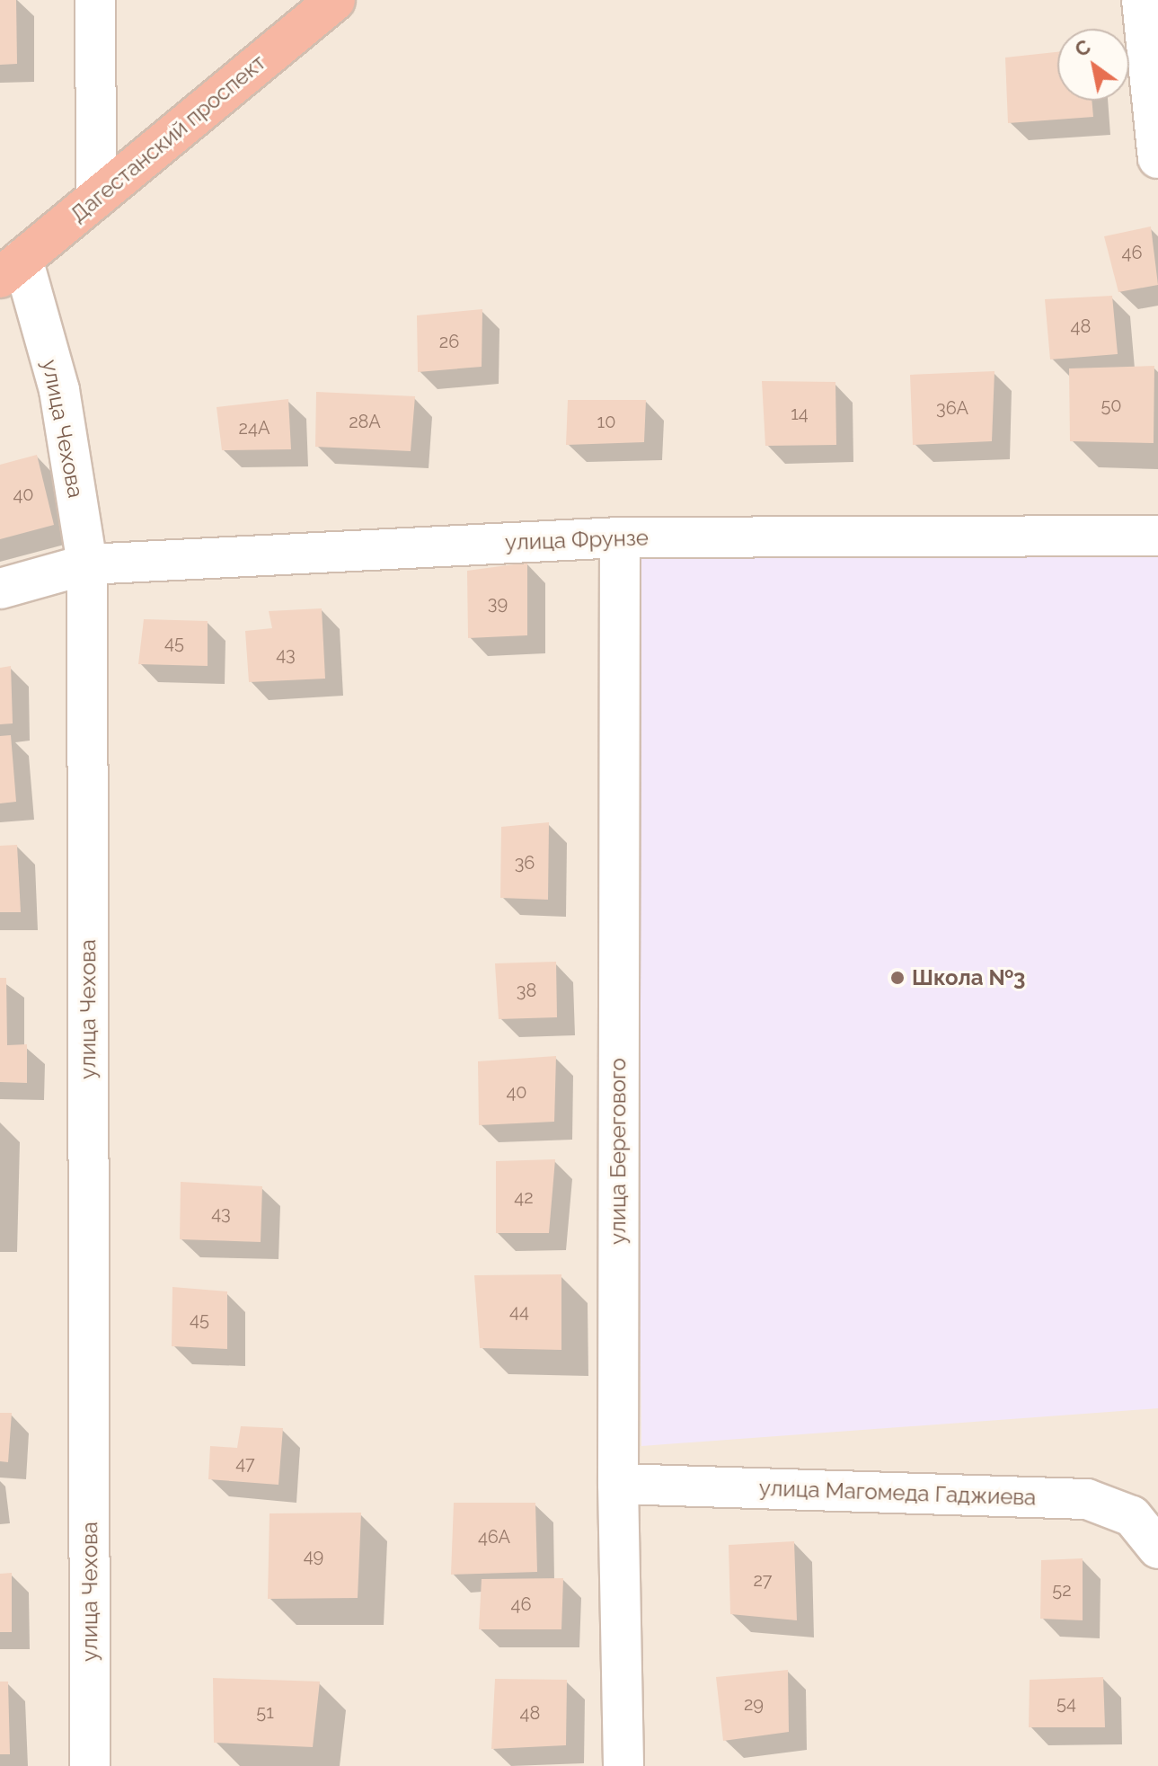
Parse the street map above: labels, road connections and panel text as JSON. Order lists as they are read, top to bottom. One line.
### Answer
{"streets":{"highway":["Дагестанский проспект"],"street":["улица Чехова","улица Фрунзе","улица Берегового","улица Магомеда Гаджиева"]},"crossings":[["Дагестанский проспект","улица Чехова"],["улица Чехова","улица Фрунзе"],["улица Фрунзе","улица Берегового"],["улица Берегового","улица Магомеда Гаджиева"]],"places":["Школа №3"],"house_numbers":["46","48","26","50","36А","14","28А","10","24А","40","39","45","43","36","38","40","42","43","44","45","47","46А","49","27","52","46","54","29","51","48"],"north":"top left"}
